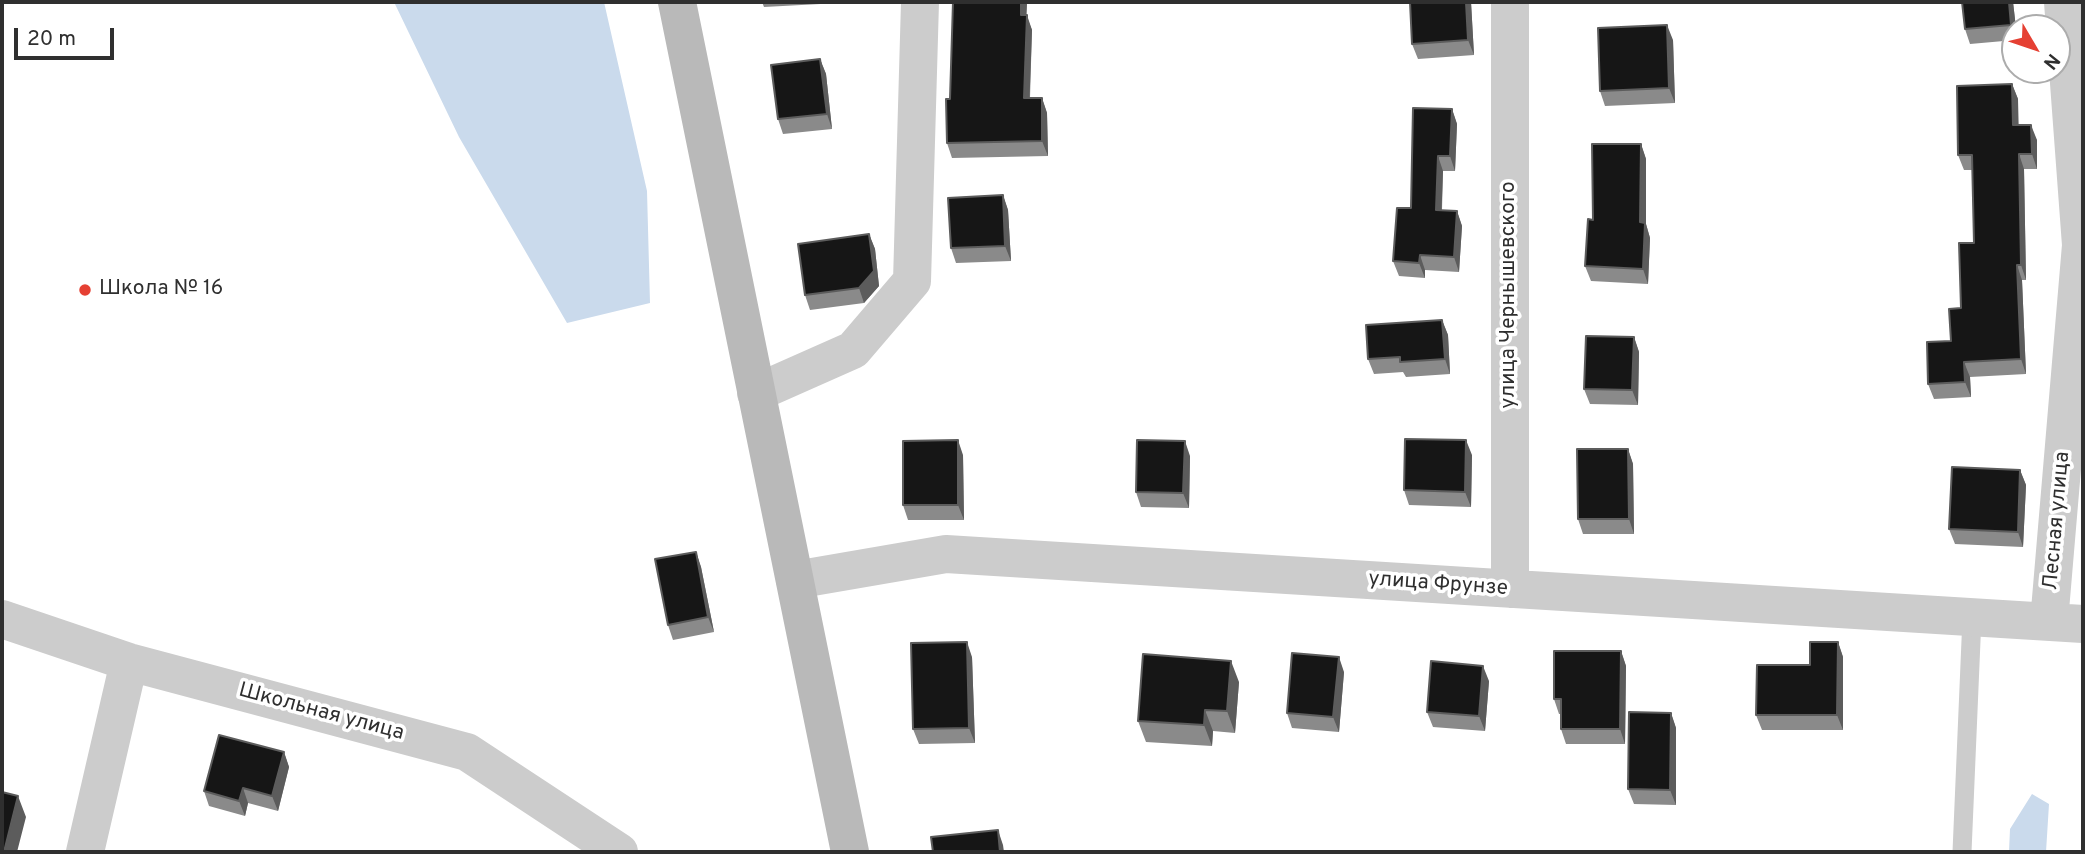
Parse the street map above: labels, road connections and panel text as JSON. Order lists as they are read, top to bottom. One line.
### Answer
{"streets":{"street":["улица Чернышевского","Лесная улица","улица Фрунзе","Школьная улица"]},"crossings":[["улица Чернышевского","улица Фрунзе"],["Лесная улица","улица Фрунзе"]],"places":["Школа № 16"],"scale_bar":"20 m","north":"bottom right"}
